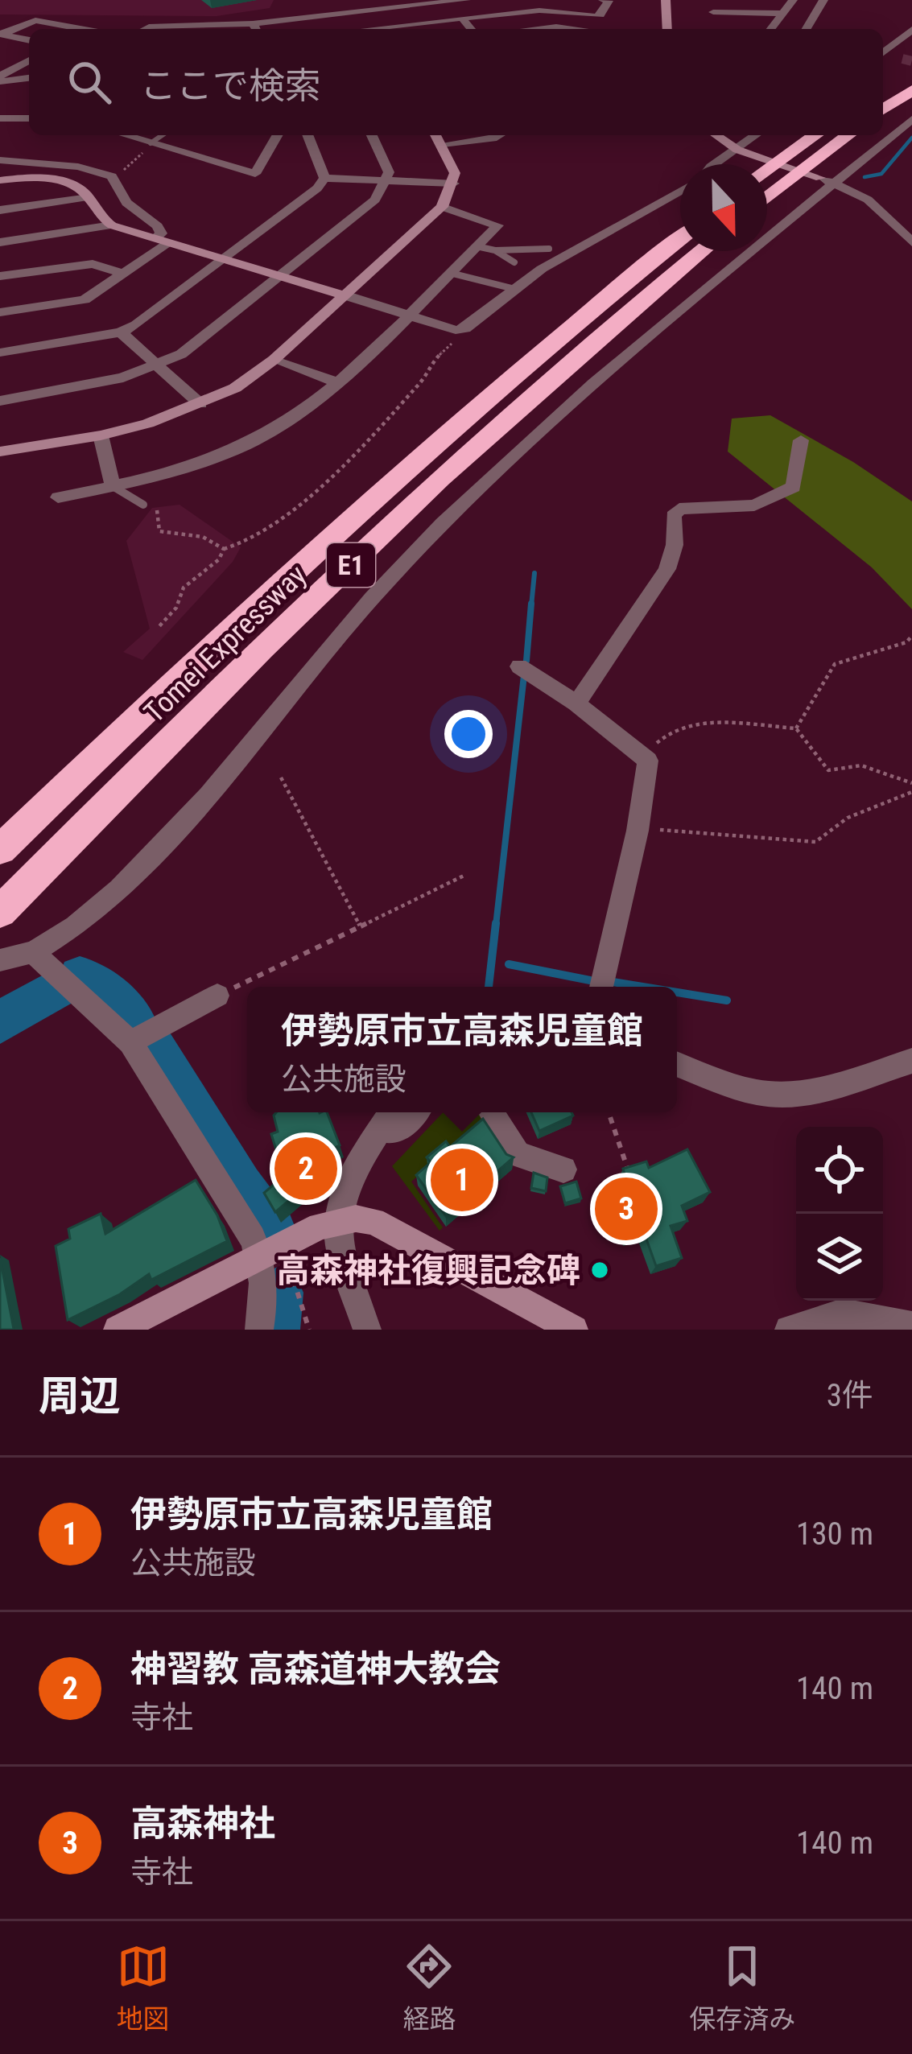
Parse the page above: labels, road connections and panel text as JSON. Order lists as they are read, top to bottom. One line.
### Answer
{"streets":{"highway":["E1","Tomei Expressway"]},"places":["高森神社復興記念碑"],"north":"bottom","page":{"search":"ここで検索","popup":["伊勢原市立高森児童館","公共施設"],"pins":["2","1","3"],"heading":["周辺","3件"],"list":[{"mark":"1","name":"伊勢原市立高森児童館","note":"公共施設","value":"130 m"},{"mark":"2","name":"神習教 高森道神大教会","note":"寺社","value":"140 m"},{"mark":"3","name":"高森神社","note":"寺社","value":"140 m"}],"nav":["地図","経路","保存済み"]}}
